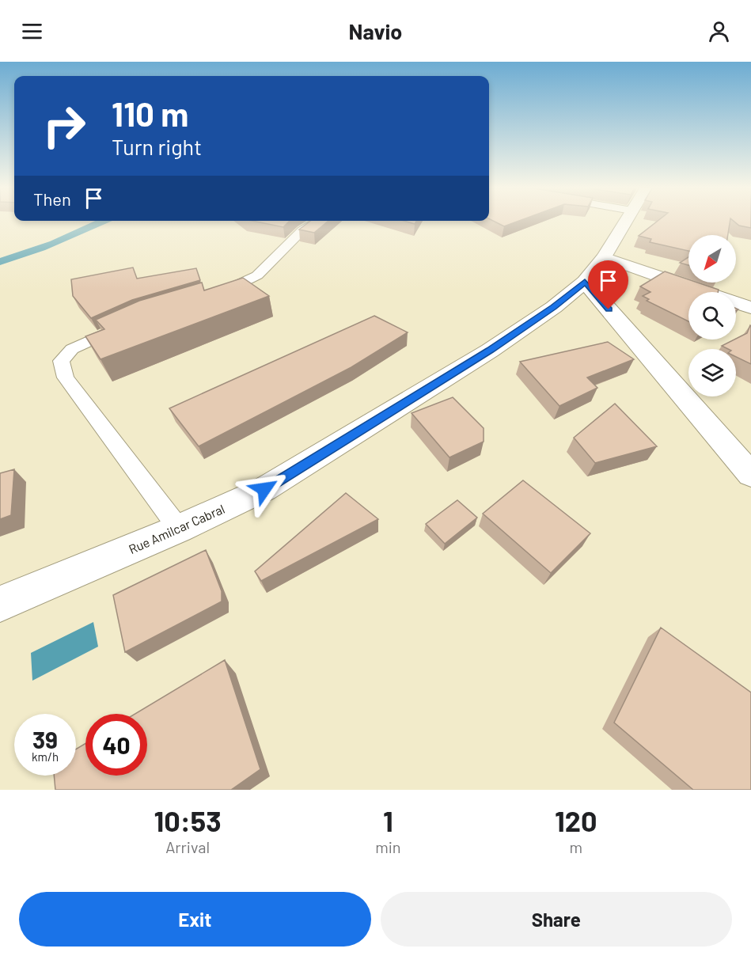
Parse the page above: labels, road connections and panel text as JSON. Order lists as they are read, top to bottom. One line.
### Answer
{"streets":{"street":["Rue Amilcar Cabral"]},"north":"bottom left","page":{"header":"Navio","turn":["110 m","Turn right"],"then":"Then","speed":"39 km/h","limit":"40","eta":["10:53","Arrival","1","min","120","m"],"buttons":["Exit","Share"]}}
